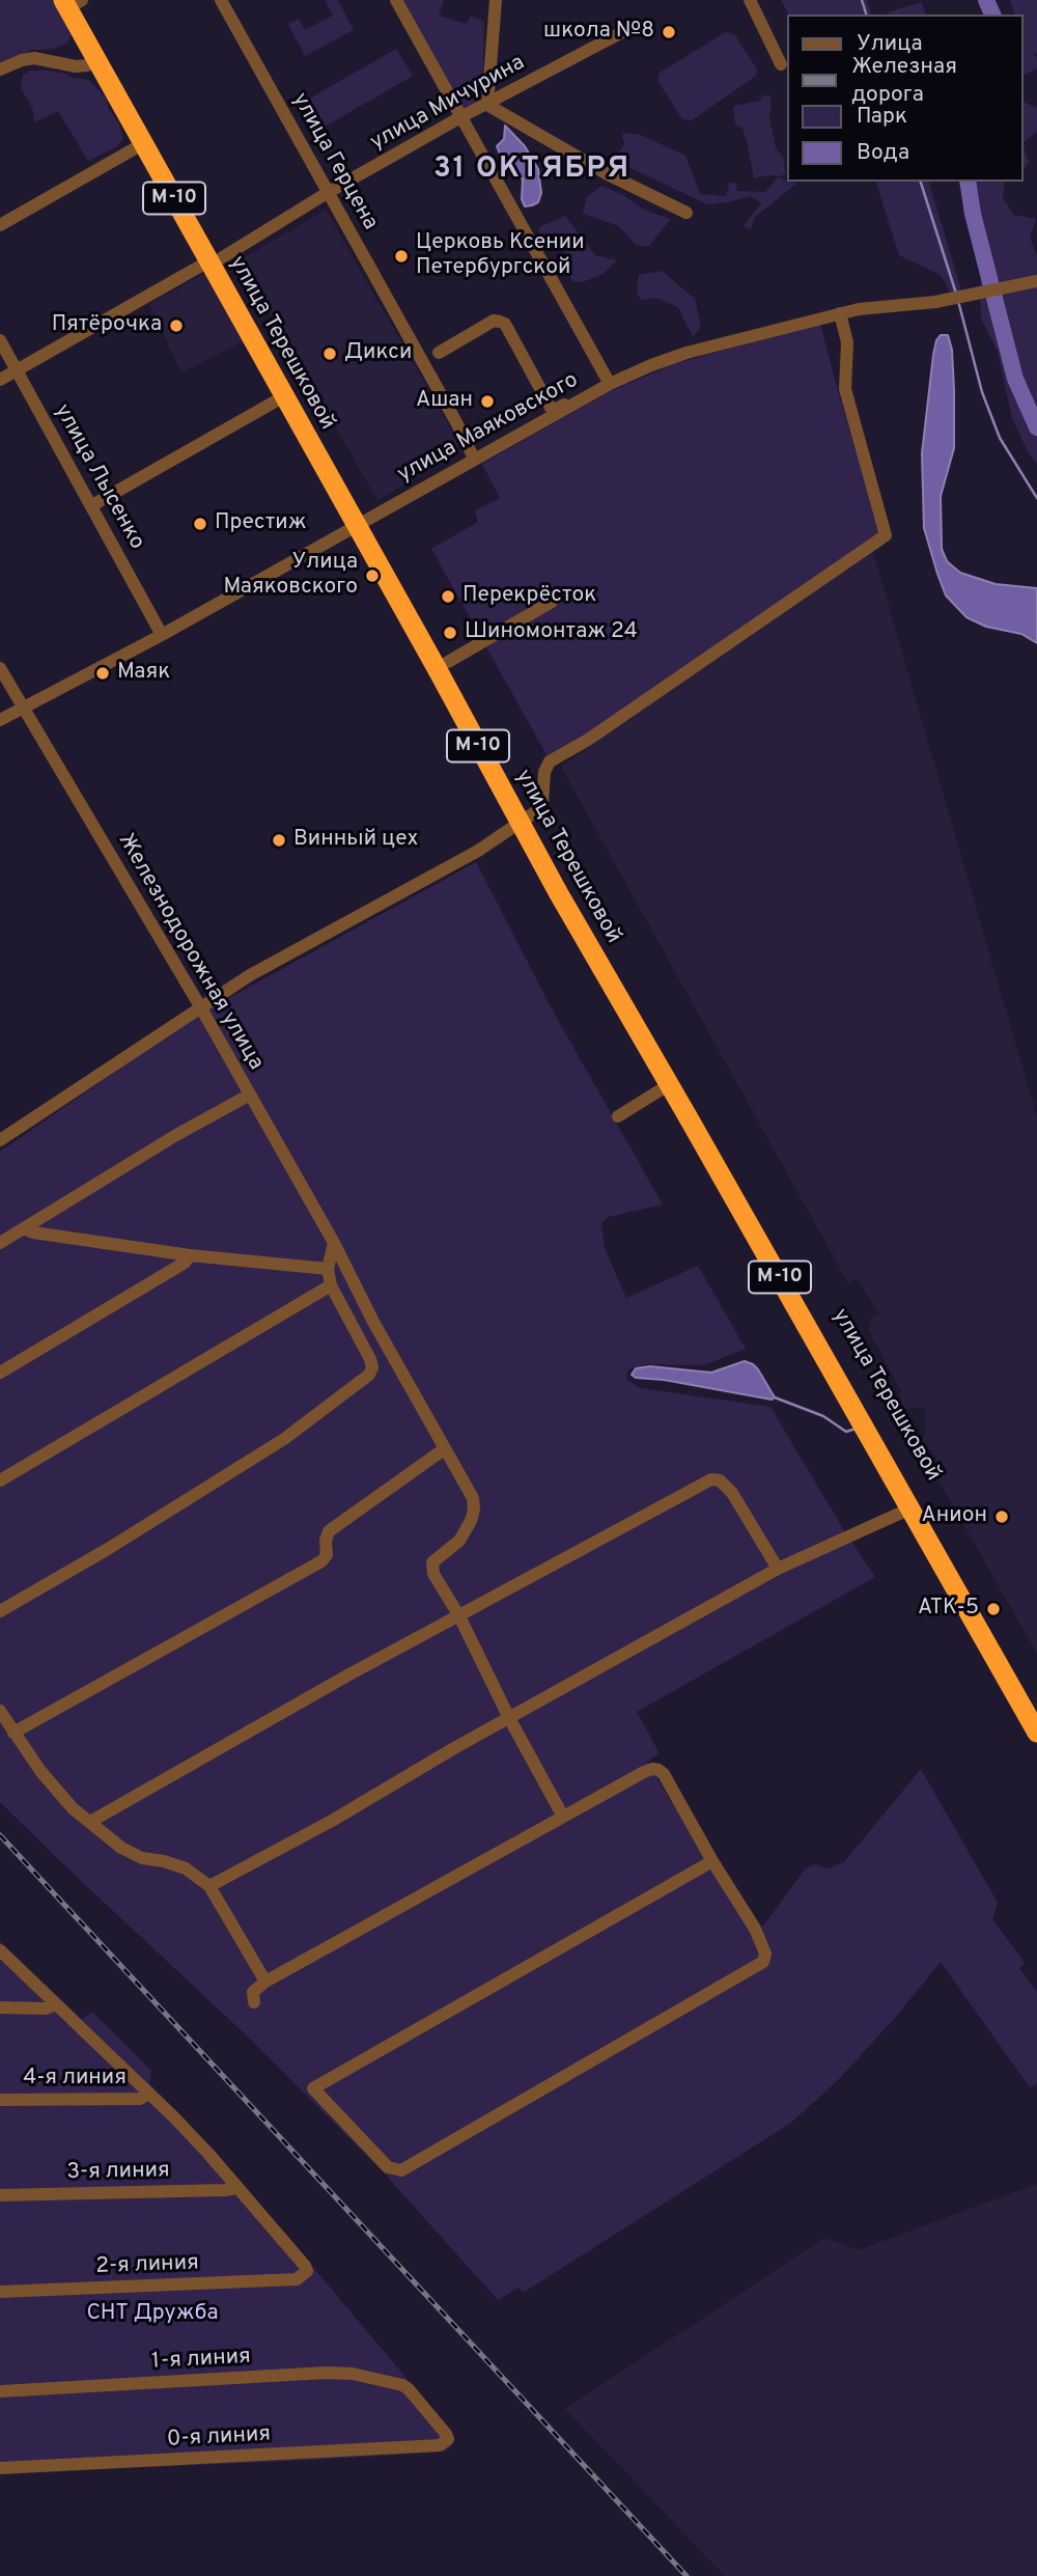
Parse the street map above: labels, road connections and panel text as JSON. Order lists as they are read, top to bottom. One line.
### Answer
{"streets":{"highway":["М-10","улица Терешковой"],"street":["улица Мичурина","улица Герцена","улица Маяковского","улица Лысенко","Железнодорожная улица","4-я линия","3-я линия","2-я линия","1-я линия","0-я линия"]},"crossings":[["улица Мичурина","улица Герцена"],["улица Мичурина","улица Терешковой"],["улица Мичурина","улица Лысенко"],["улица Герцена","улица Маяковского"],["улица Терешковой","улица Маяковского"],["улица Маяковского","улица Лысенко"],["улица Маяковского","Железнодорожная улица"],["3-я линия","2-я линия"],["1-я линия","0-я линия"]],"districts":["31 ОКТЯБРЯ"],"parks":["СНТ Дружба"],"places":["школа №8","Церковь Ксении Петербургской","Пятёрочка","Дикси","Ашан","Престиж","Улица Маяковского","Перекрёсток","Шиномонтаж 24","Маяк","Винный цех","Анион","АТК-5"],"legend":["Улица","Железная дорога","Парк","Вода"]}
